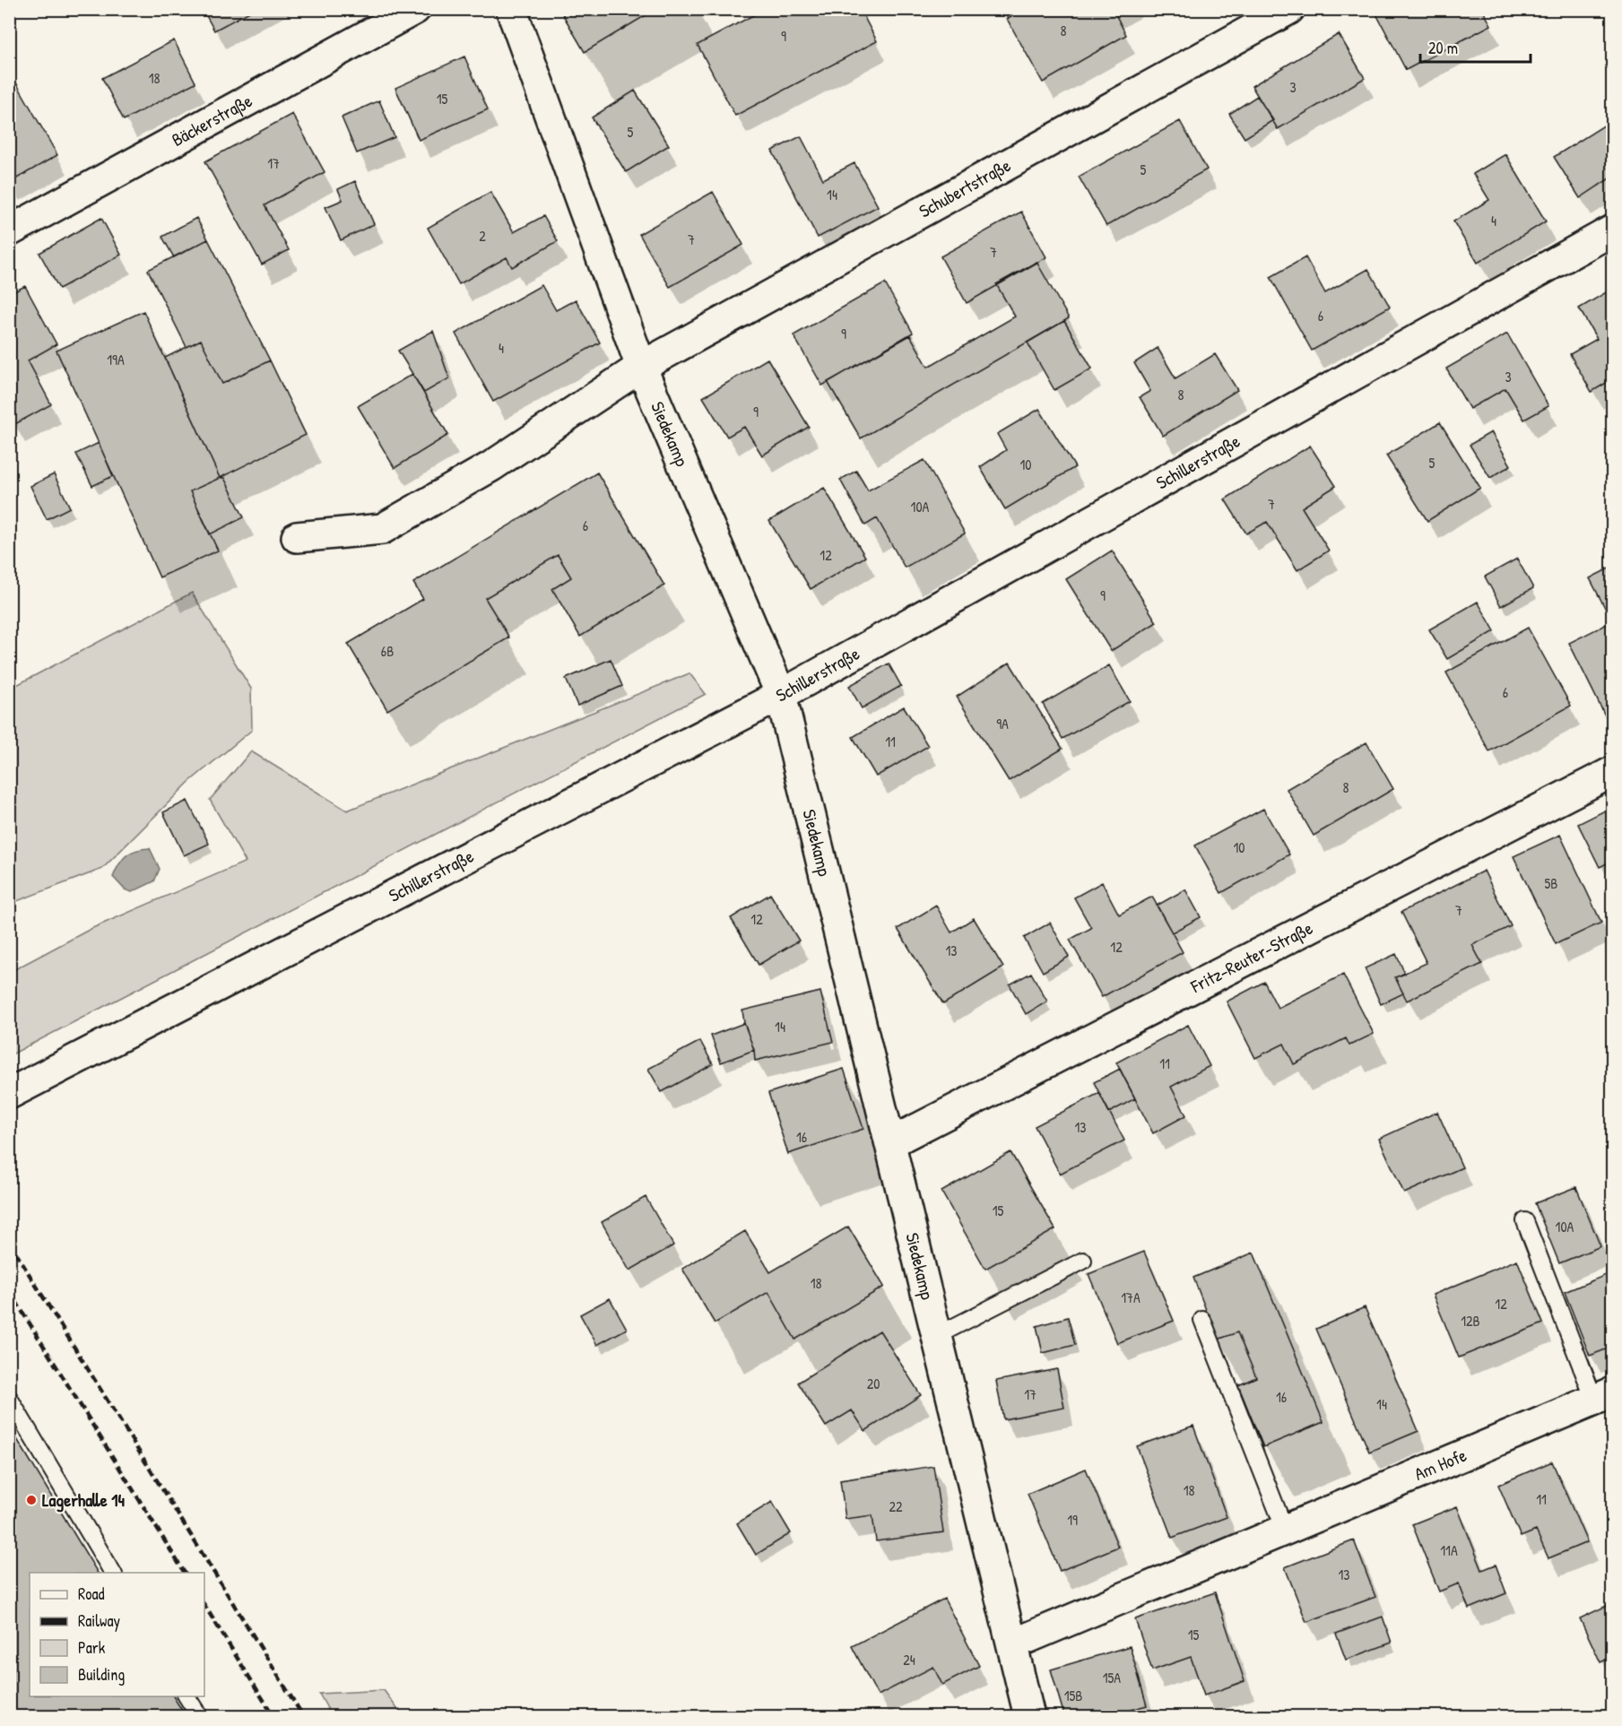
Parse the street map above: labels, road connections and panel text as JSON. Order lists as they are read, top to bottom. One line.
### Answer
{"streets":{"street":["Bäckerstraße","Schubertstraße","Siedekamp","Schillerstraße","Fritz-Reuter-Straße","Am Hofe"]},"crossings":[["Schubertstraße","Siedekamp"],["Siedekamp","Schillerstraße"],["Siedekamp","Fritz-Reuter-Straße"],["Siedekamp","Am Hofe"]],"places":["Lagerhalle 14"],"house_numbers":["8","9","18","3","15","5","17","5","14","4","2","7","7","6","9","4","19A","3","8","9","5","10","7","10A","6","12","9","6B","6","9A","11","8","10","5B","7","12","12","13","14","11","13","16","15","10A","18","17A","12","12B","20","17","16","14","18","11","22","19","11A","13","15","24","15A","15B"],"legend":["Road","Railway","Park","Building"],"scale_bar":"20 m"}
